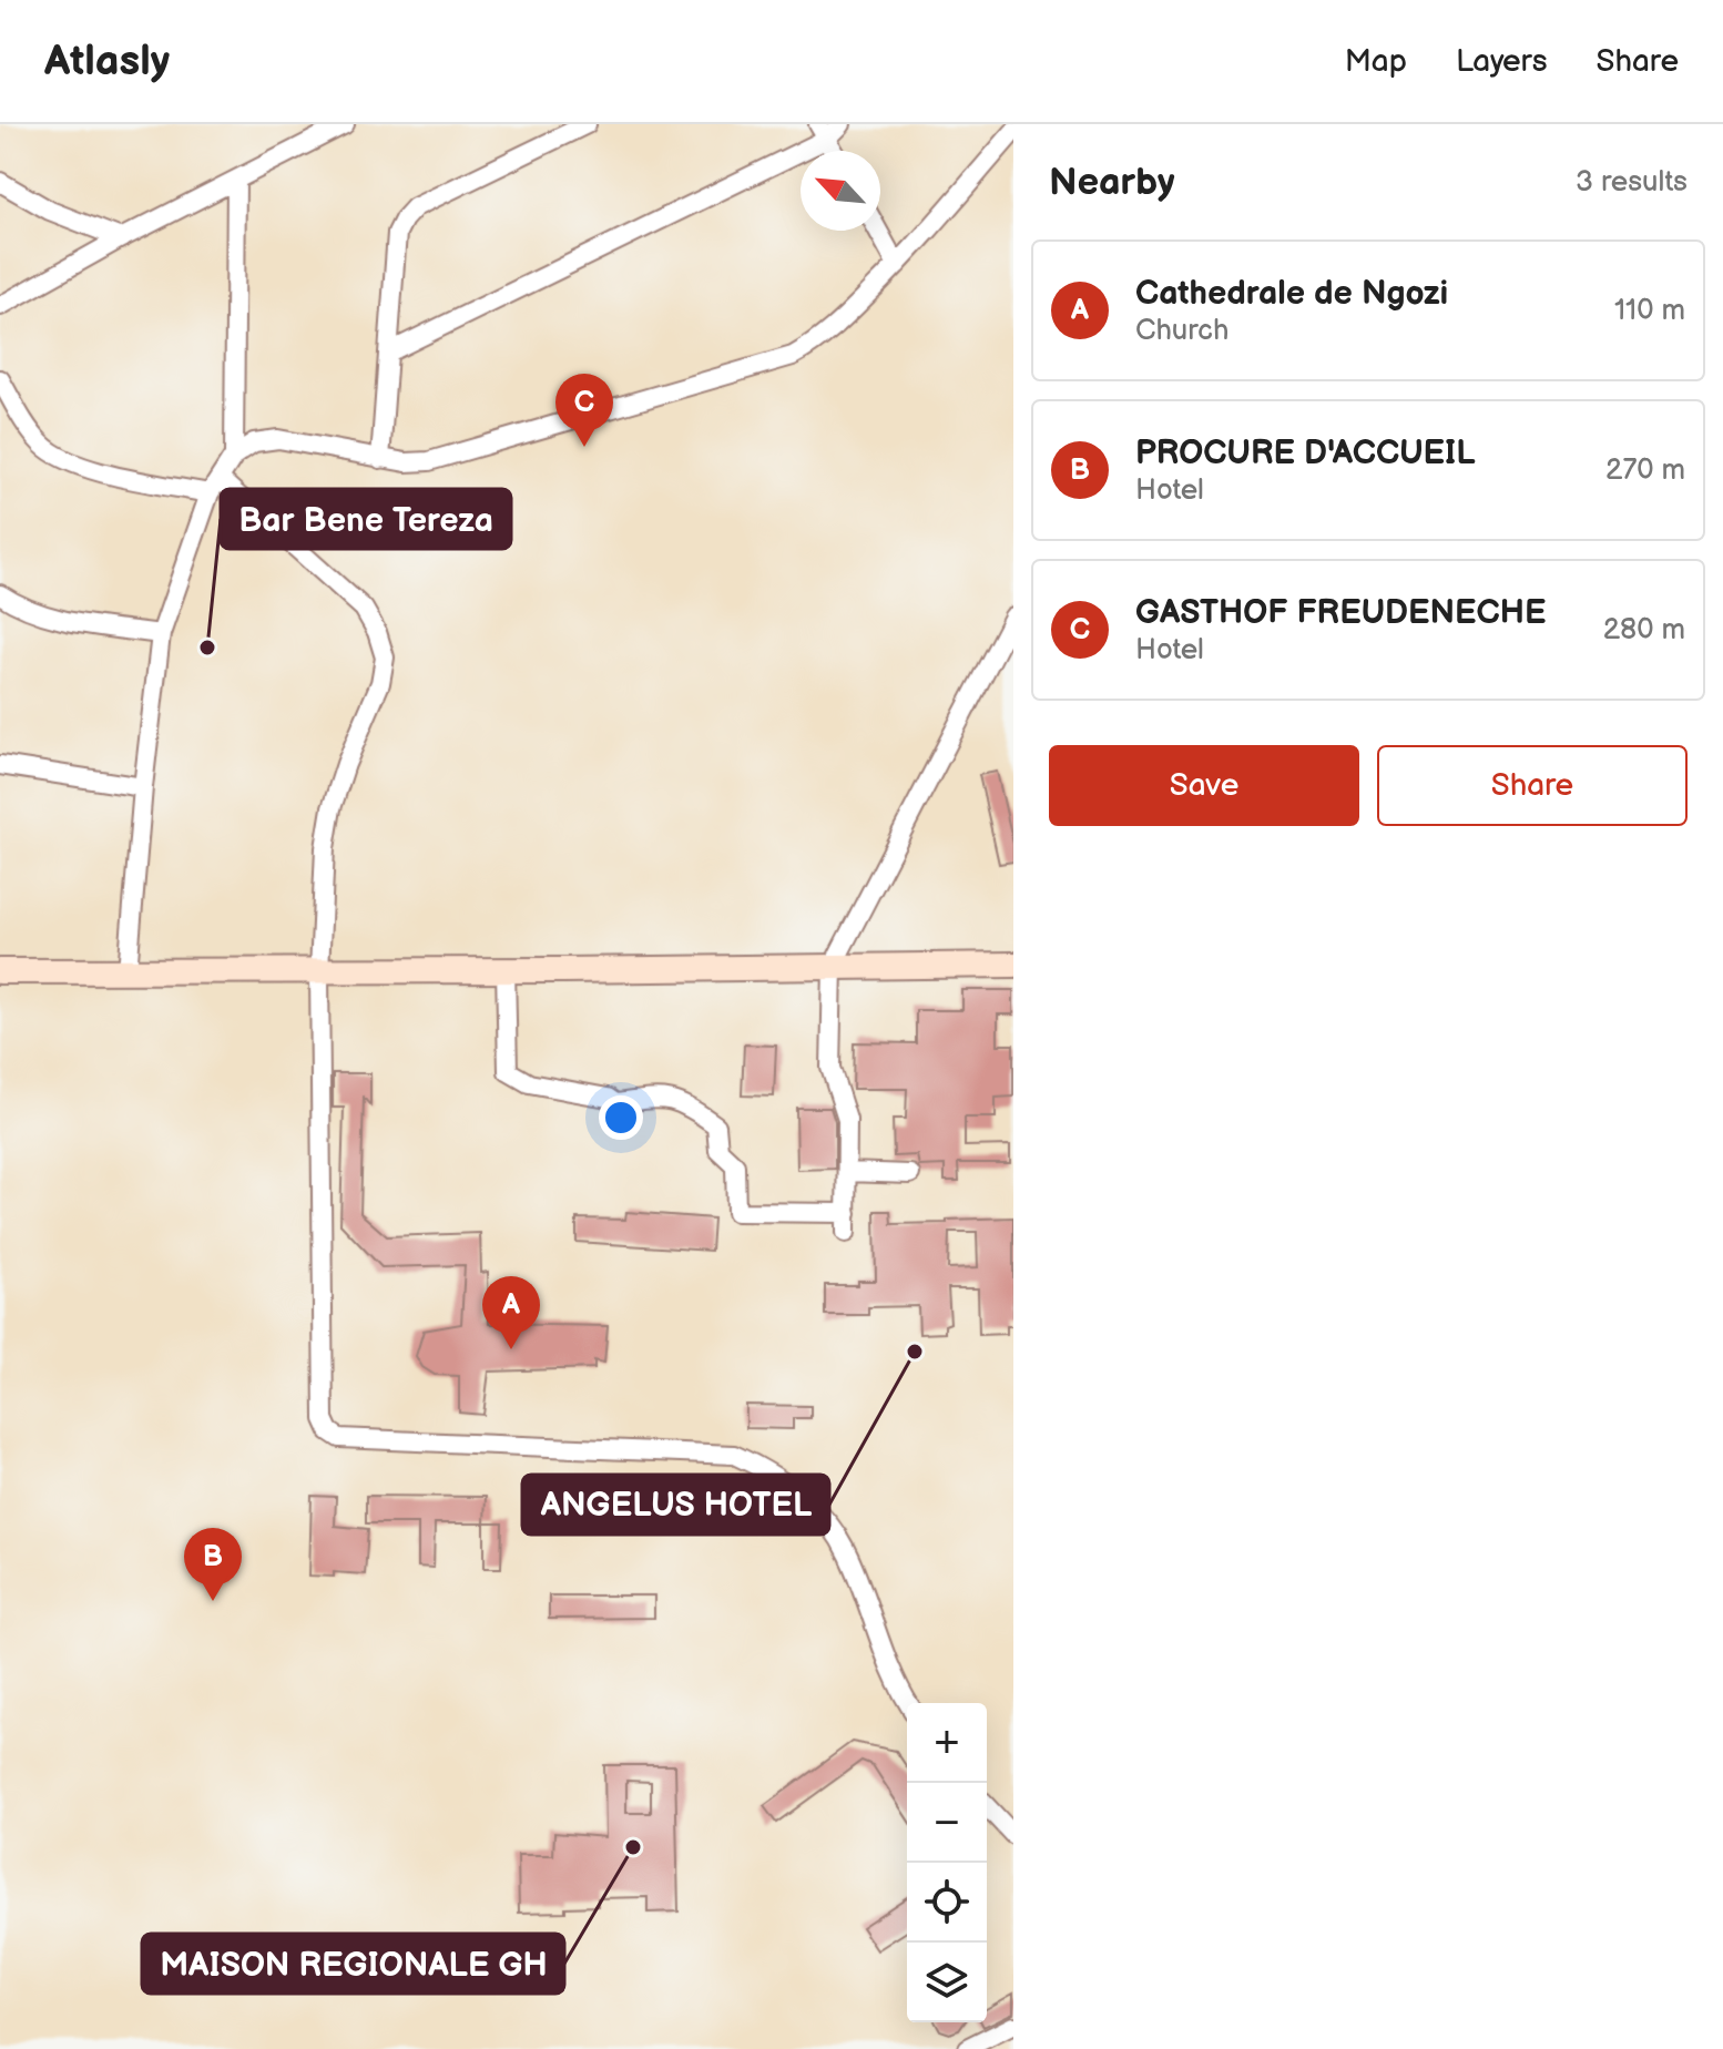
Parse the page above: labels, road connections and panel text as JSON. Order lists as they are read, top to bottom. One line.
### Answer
{"places":["Bar Bene Tereza","ANGELUS HOTEL","MAISON REGIONALE GH"],"north":"top left","page":{"header":"Atlasly","nav":["Map","Layers","Share"],"heading":["Nearby","3 results"],"list":[{"mark":"A","name":"Cathedrale de Ngozi","note":"Church","value":"110 m"},{"mark":"B","name":"PROCURE D'ACCUEIL","note":"Hotel","value":"270 m"},{"mark":"C","name":"GASTHOF FREUDENECHE","note":"Hotel","value":"280 m"}],"pins":["C","A","B"],"buttons":["Save","Share"],"map_buttons":["+","−"]}}
